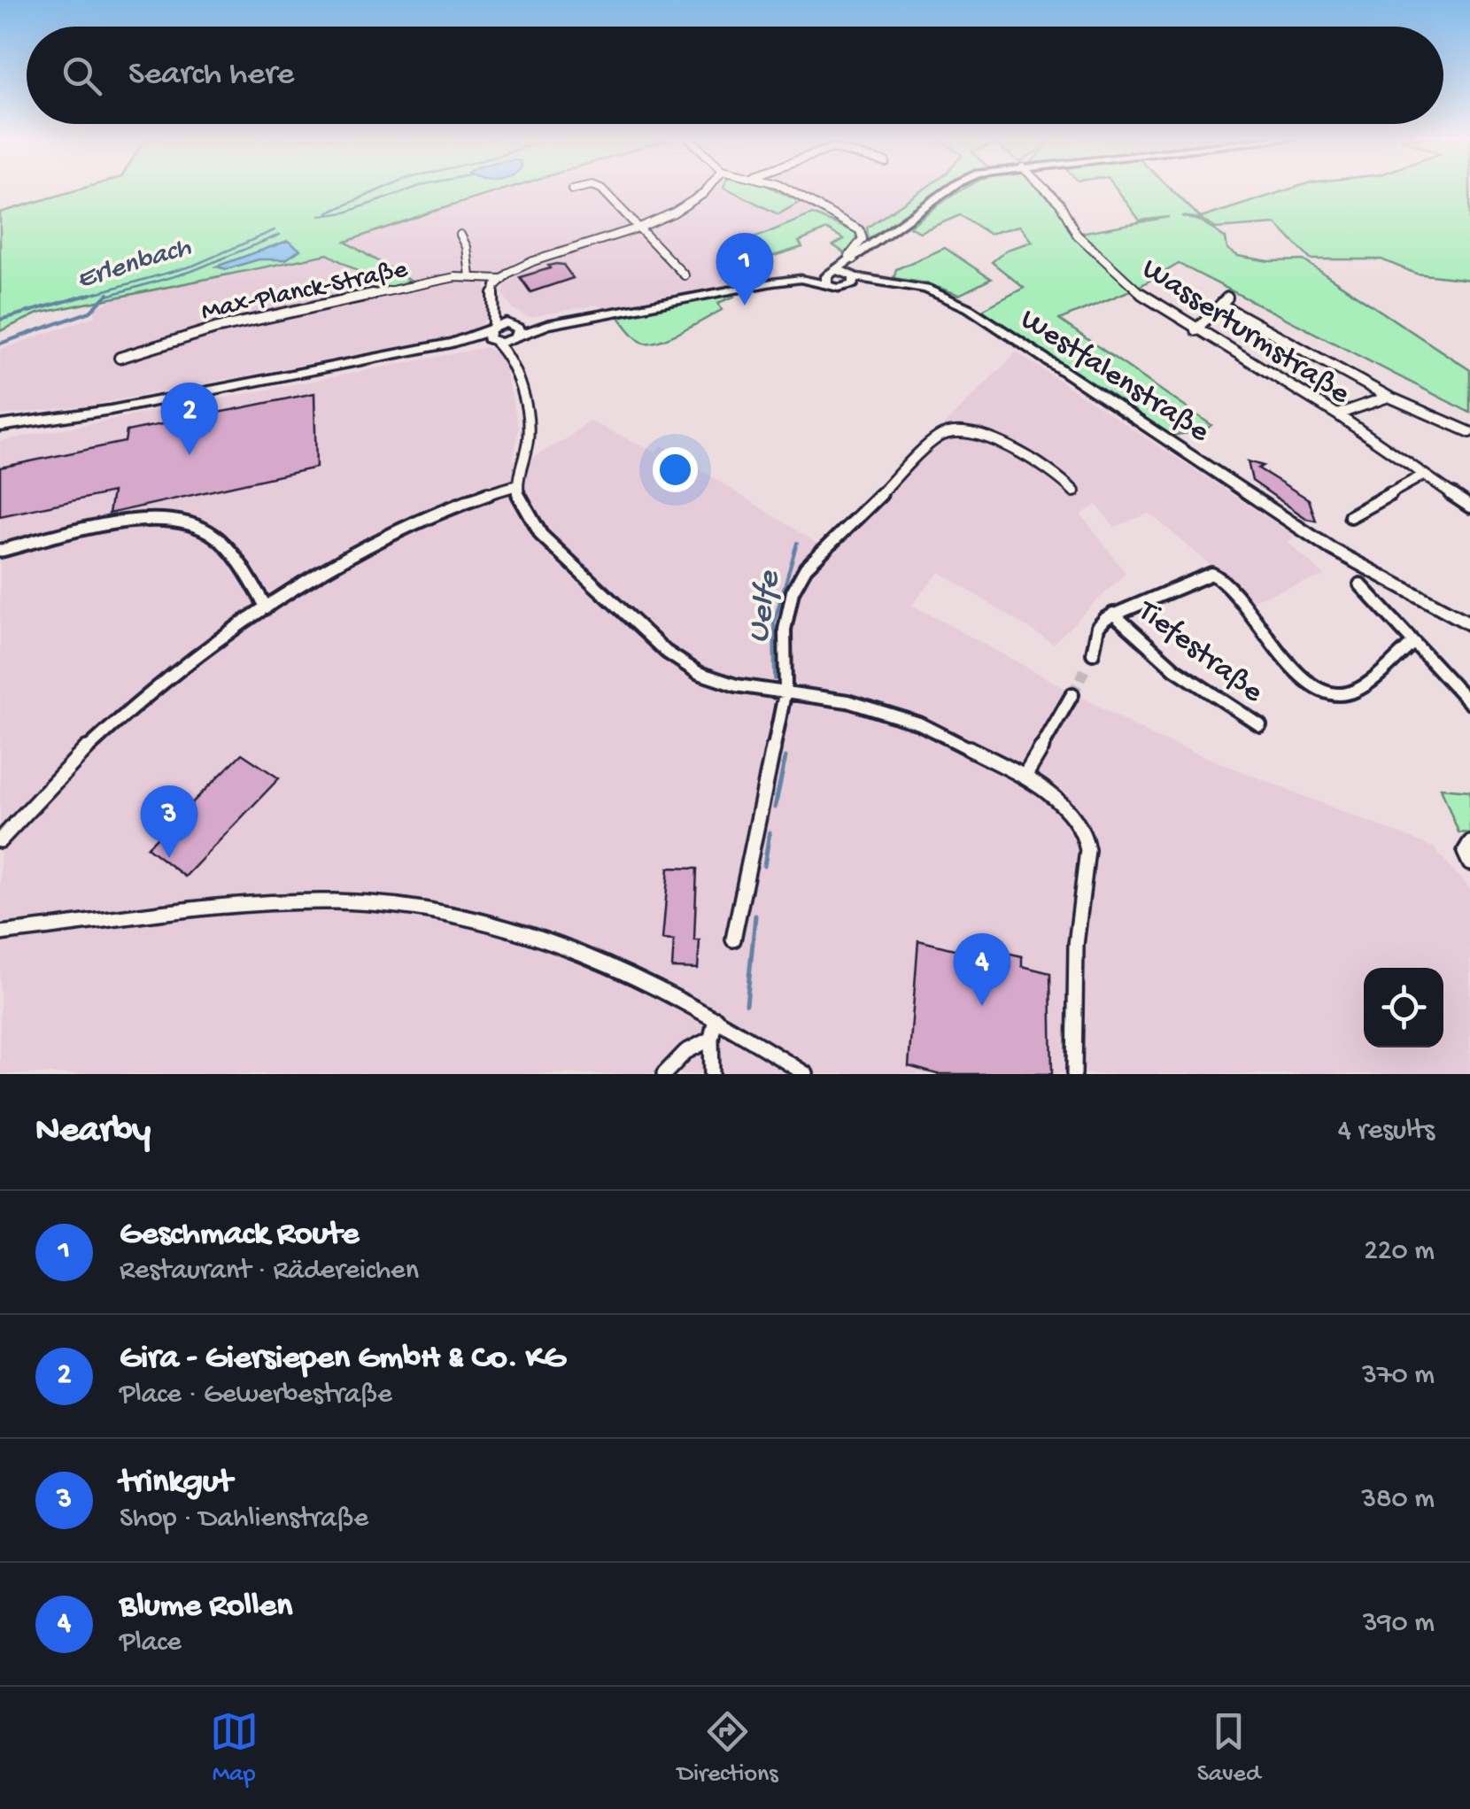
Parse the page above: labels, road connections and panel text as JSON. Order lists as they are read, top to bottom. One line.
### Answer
{"streets":{"main road":["Westfalenstraße"],"street":["Max-Planck-Straße","Wasserturmstraße","Tiefestraße"]},"water":["Erlenbach","Uelfe"],"page":{"search":"Search here","pins":["1","2","3","4"],"heading":["Nearby","4 results"],"list":[{"mark":"1","name":"Geschmack Route","note":"Restaurant · Rädereichen","value":"220 m"},{"mark":"2","name":"Gira - Giersiepen GmbH & Co. KG","note":"Place · Gewerbestraße","value":"370 m"},{"mark":"3","name":"trinkgut","note":"Shop · Dahlienstraße","value":"380 m"},{"mark":"4","name":"Blume Rollen","note":"Place","value":"390 m"}],"nav":["Map","Directions","Saved"]}}
